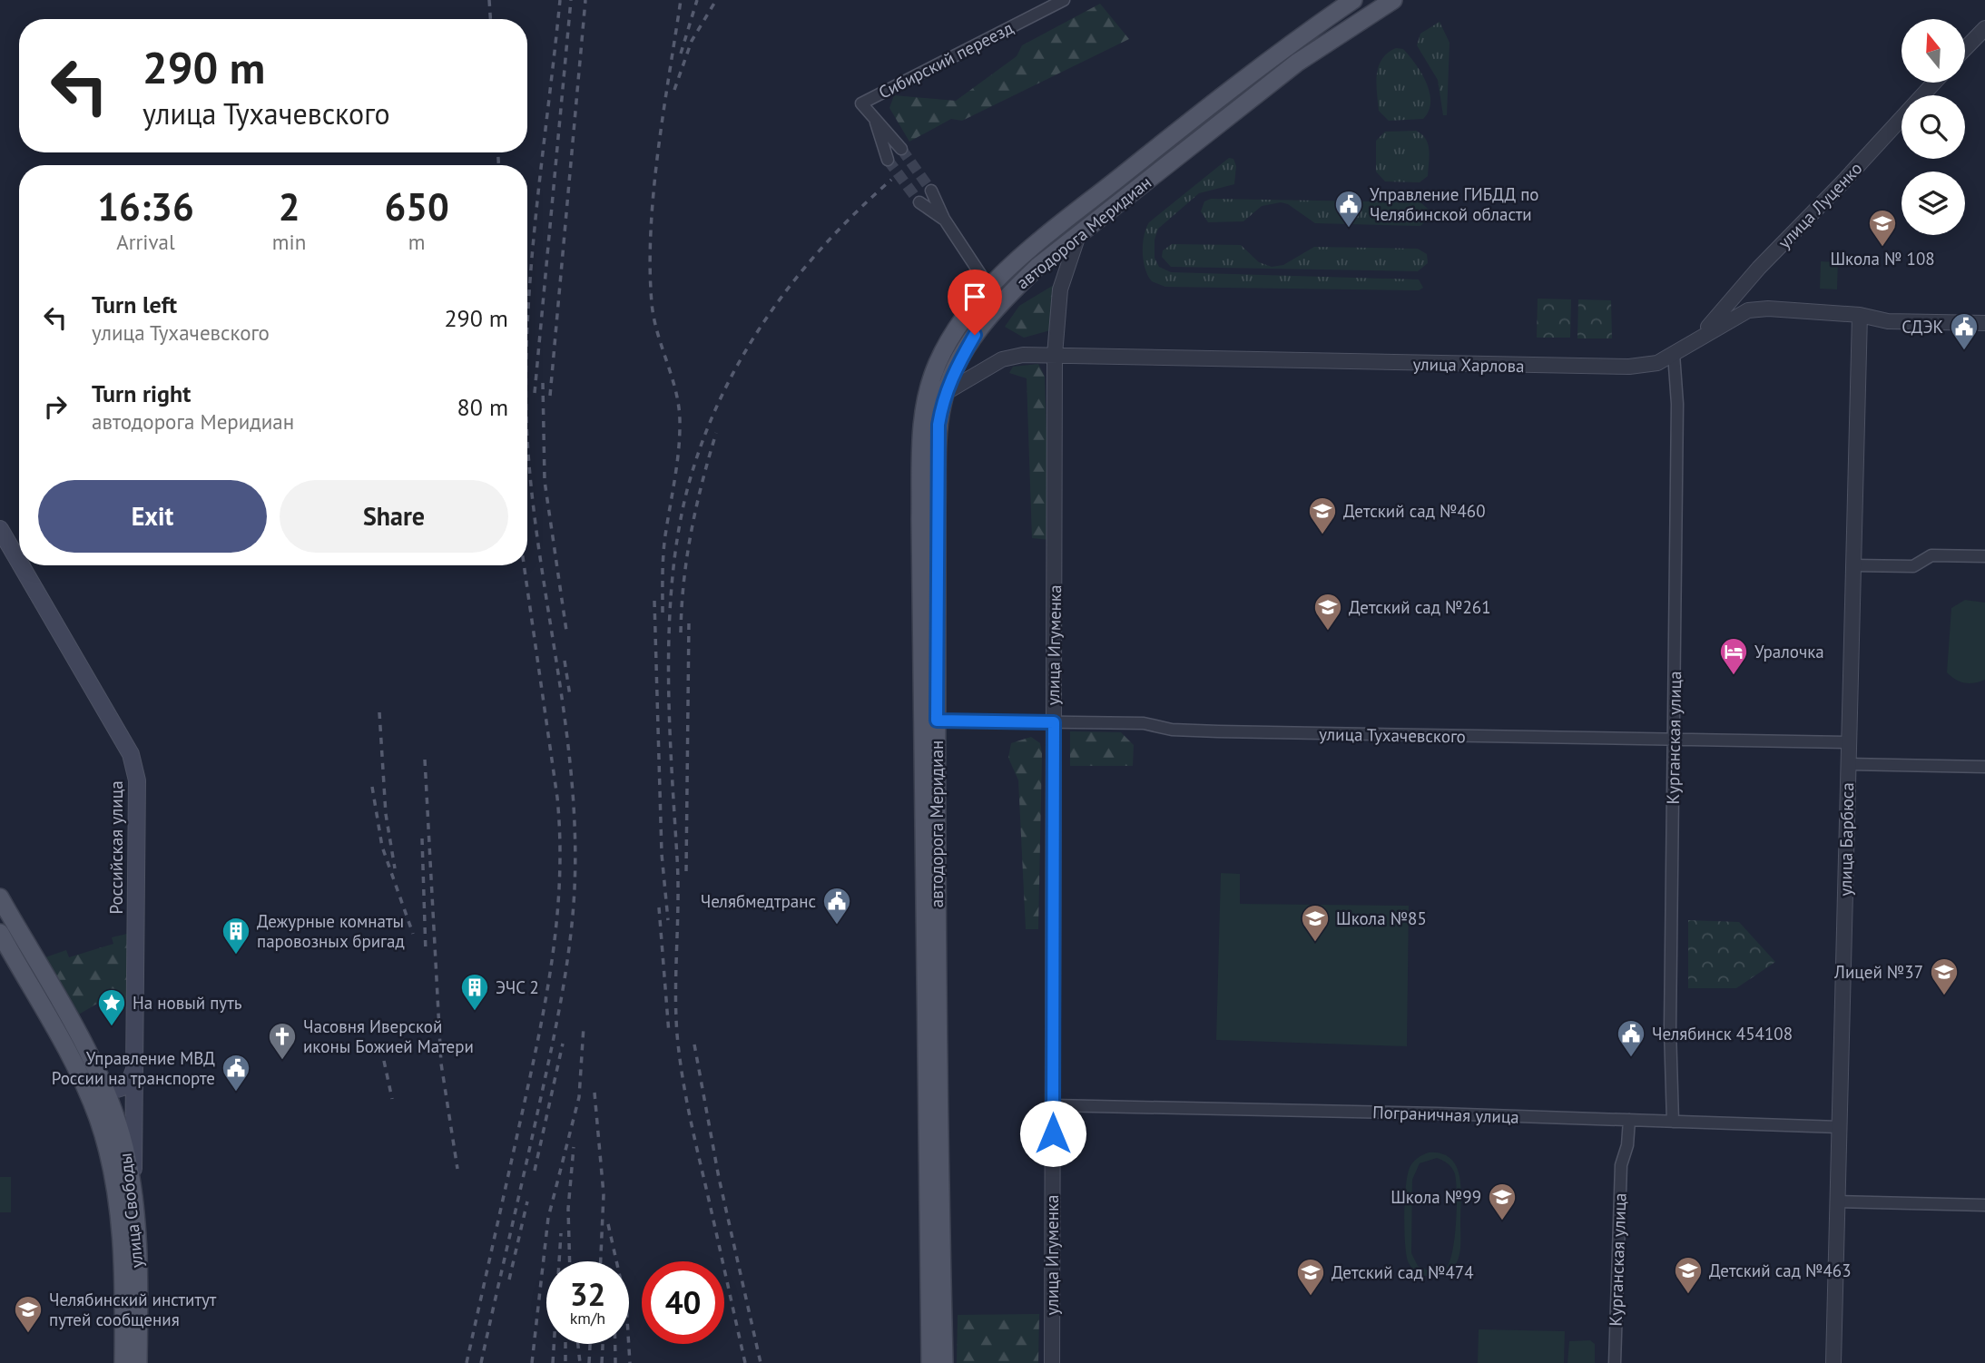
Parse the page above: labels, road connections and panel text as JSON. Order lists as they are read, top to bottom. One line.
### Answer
{"streets":{"main road":["автодорога Меридиан","Российская улица","улица Свободы"],"street":["Сибирский переезд","улица Луценко","улица Харлова","улица Игуменка","улица Тухачевского","Курганская улица","улица Барбюса","Пограничная улица"]},"crossings":[["улица Луценко","улица Харлова"],["автодорога Меридиан","улица Харлова"],["автодорога Меридиан","улица Игуменка"],["автодорога Меридиан","улица Тухачевского"],["улица Харлова","улица Игуменка"],["улица Харлова","Курганская улица"],["улица Харлова","улица Барбюса"],["улица Игуменка","улица Тухачевского"],["улица Игуменка","Пограничная улица"],["улица Тухачевского","Курганская улица"],["улица Тухачевского","улица Барбюса"],["Курганская улица","Пограничная улица"],["улица Барбюса","Пограничная улица"],["Российская улица","улица Свободы"]],"places":{"public building":["Управление ГИБДД по Челябинской области","СДЭК","Челябмедтранс","Челябинск 454108","Управление МВД России на транспорте"],"school or university":["Школа № 108","Детский сад №460","Детский сад №261","Школа №85","Лицей №37","Школа №99","Детский сад №463","Детский сад №474","Челябинский институт путей сообщения"],"hotel":["Уралочка"],"building":["Дежурные комнаты паровозных бригад","ЭЧС 2"],"place":["На новый путь"],"church":["Часовня Иверской иконы Божией Матери"]},"north":"top","page":{"turn":["290 m","улица Тухачевского"],"eta":["16:36","Arrival","2","min","650","m"],"list":[{"name":"Turn left","note":"улица Тухачевского","value":"290 m"},{"name":"Turn right","note":"автодорога Меридиан","value":"80 m"}],"buttons":["Exit","Share"],"speed":"32 km/h","limit":"40"}}
